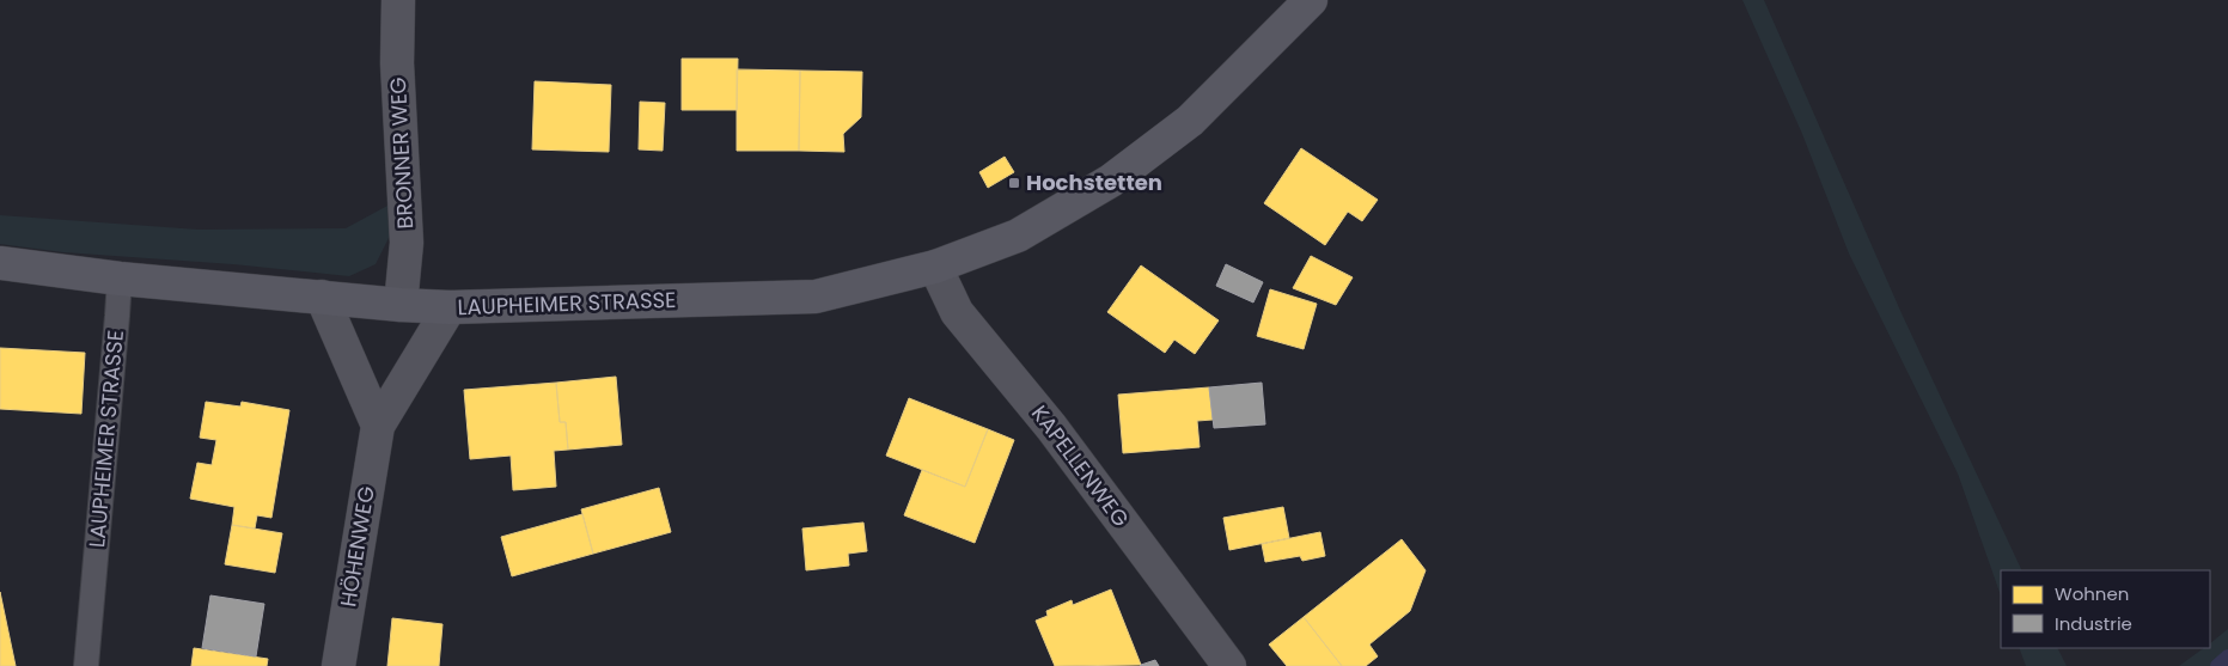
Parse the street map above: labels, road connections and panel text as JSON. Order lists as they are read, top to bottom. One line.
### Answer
{"streets":{"street":["BRONNER WEG","LAUPHEIMER STRASSE","KAPELLENWEG","HÖHENWEG"]},"crossings":[["BRONNER WEG","LAUPHEIMER STRASSE"],["LAUPHEIMER STRASSE","KAPELLENWEG"],["LAUPHEIMER STRASSE","HÖHENWEG"]],"places":{"transit":["Hochstetten"]},"legend":["Wohnen","Industrie"]}
